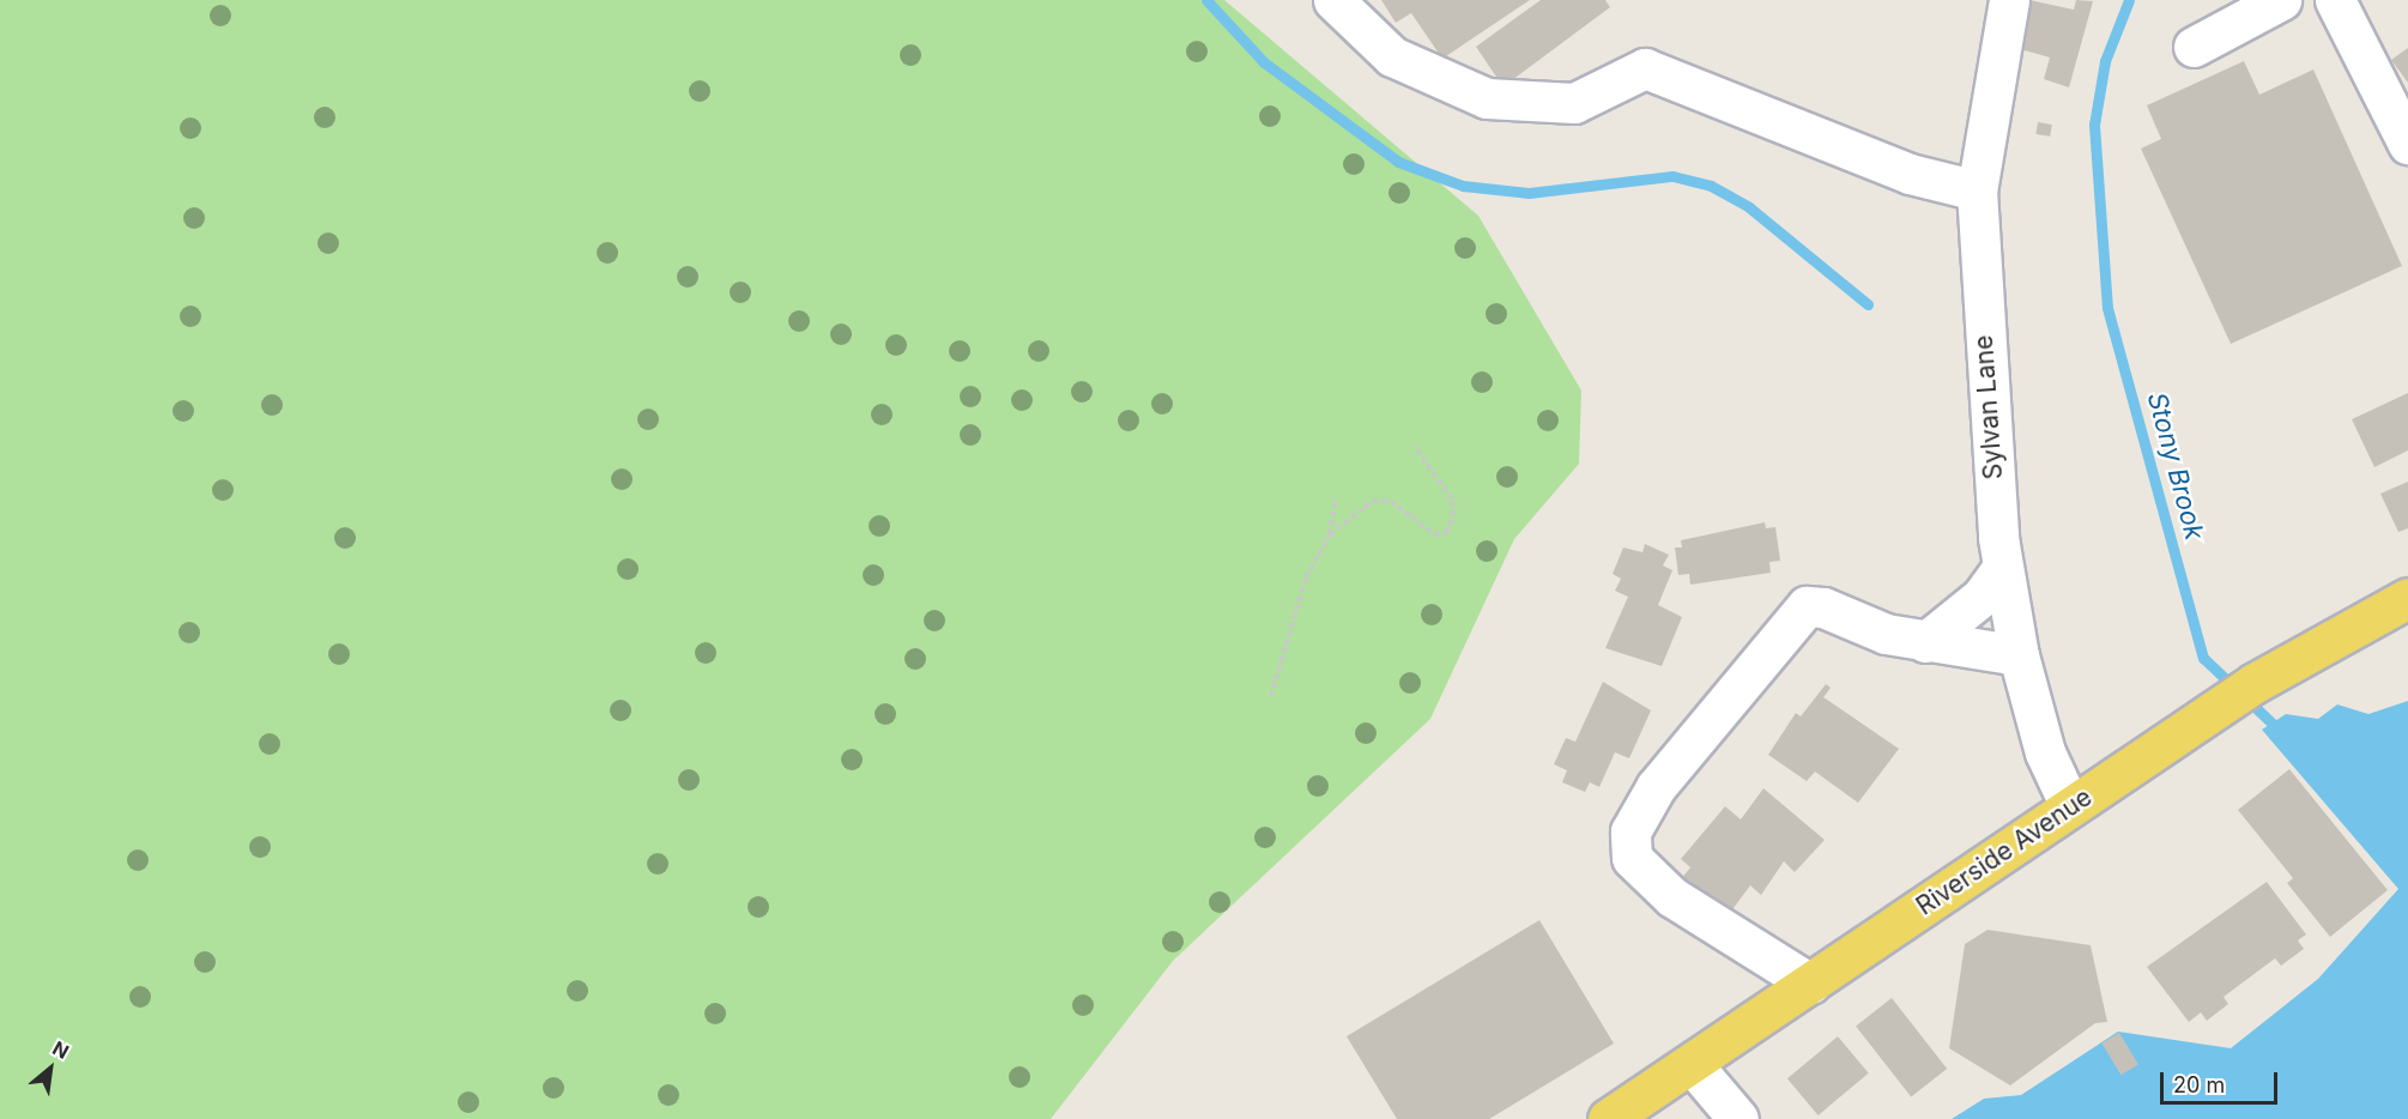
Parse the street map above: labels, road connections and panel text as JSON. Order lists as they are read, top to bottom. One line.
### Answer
{"streets":{"main road":["Riverside Avenue"],"street":["Sylvan Lane"]},"crossings":[["Sylvan Lane","Riverside Avenue"]],"water":["Stony Brook"],"scale_bar":"20 m","north":"top right"}
